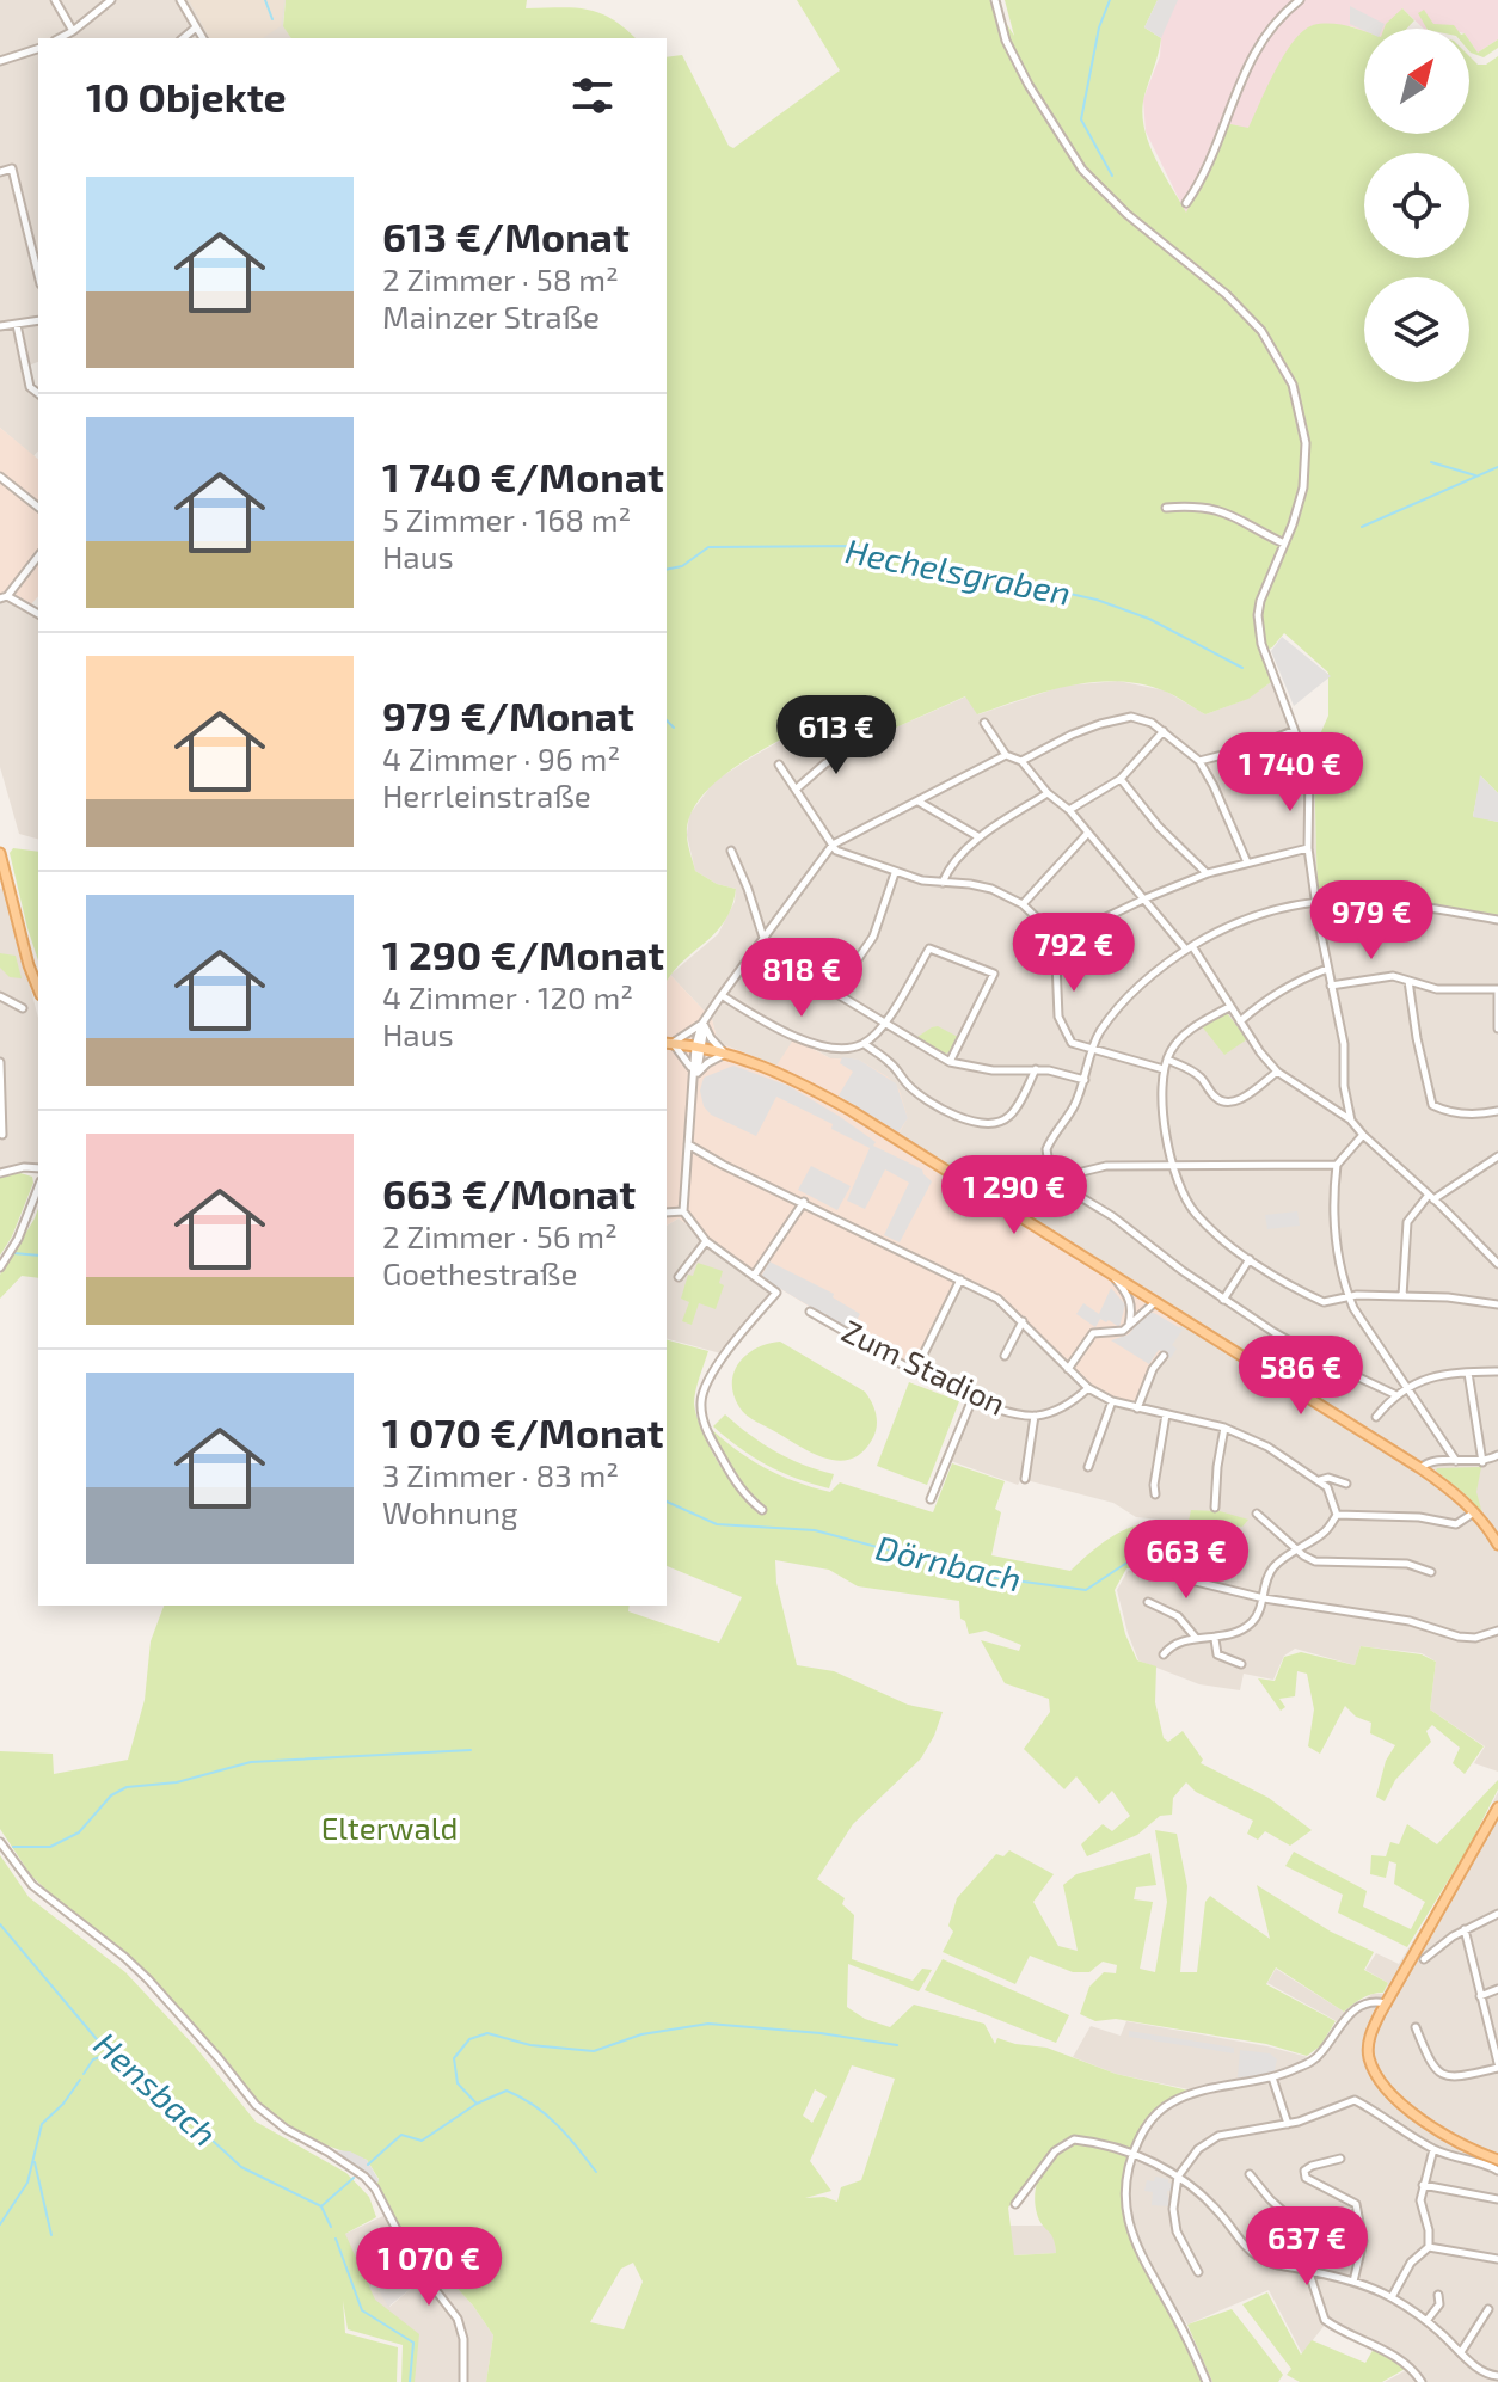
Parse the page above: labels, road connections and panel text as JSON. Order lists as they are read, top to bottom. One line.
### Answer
{"streets":{"street":["Zum Stadion"]},"water":["Hechelsgraben","Dörnbach","Hensbach"],"parks":["Elterwald"],"north":"top right","page":{"heading":"10 Objekte","list":[{"name":"613 €/Monat","note":"2 Zimmer · 58 m² · Mainzer Straße"},{"name":"1 740 €/Monat","note":"5 Zimmer · 168 m² · Haus"},{"name":"979 €/Monat","note":"4 Zimmer · 96 m² · Herrleinstraße"},{"name":"1 290 €/Monat","note":"4 Zimmer · 120 m² · Haus"},{"name":"663 €/Monat","note":"2 Zimmer · 56 m² · Goethestraße"},{"name":"1 070 €/Monat","note":"3 Zimmer · 83 m² · Wohnung"}],"price":["613 €","1 740 €","979 €","792 €","818 €","1 290 €","586 €","663 €","637 €","1 070 €"]}}
